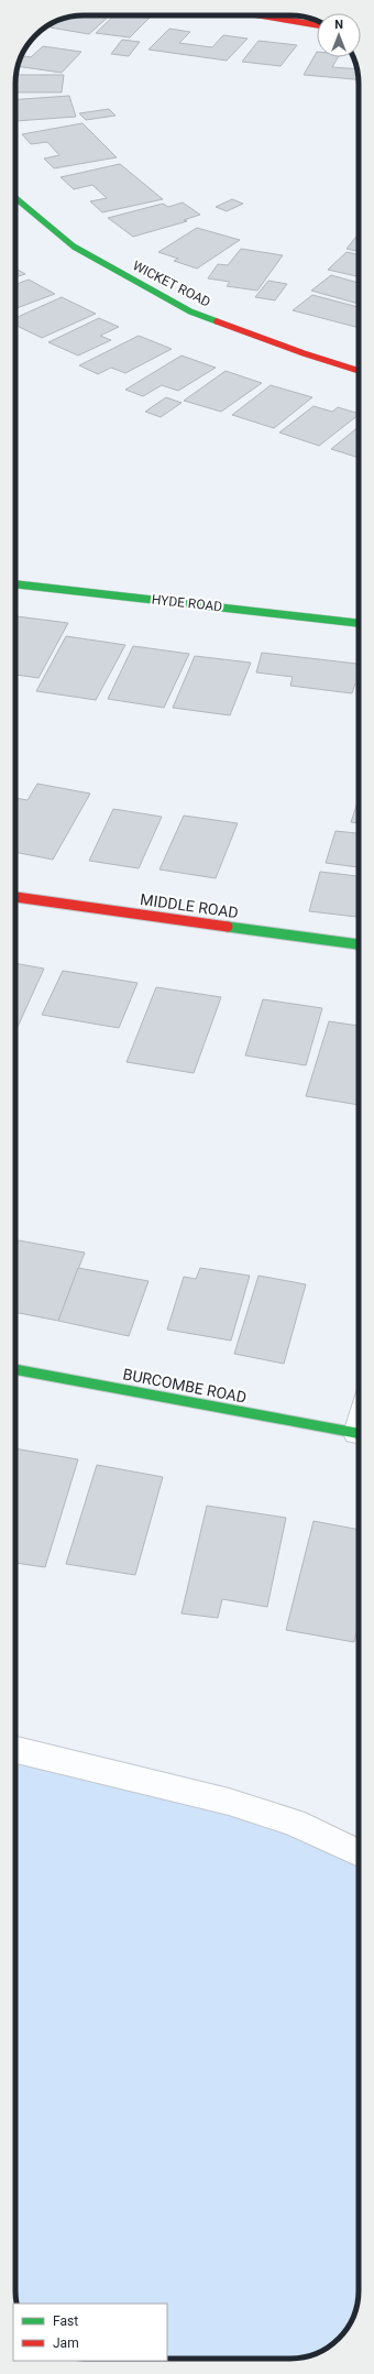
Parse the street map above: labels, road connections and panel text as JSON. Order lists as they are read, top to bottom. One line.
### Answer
{"streets":{"street":["WICKET ROAD","HYDE ROAD","MIDDLE ROAD","BURCOMBE ROAD"]},"legend":["Fast","Jam"],"north":"top"}
